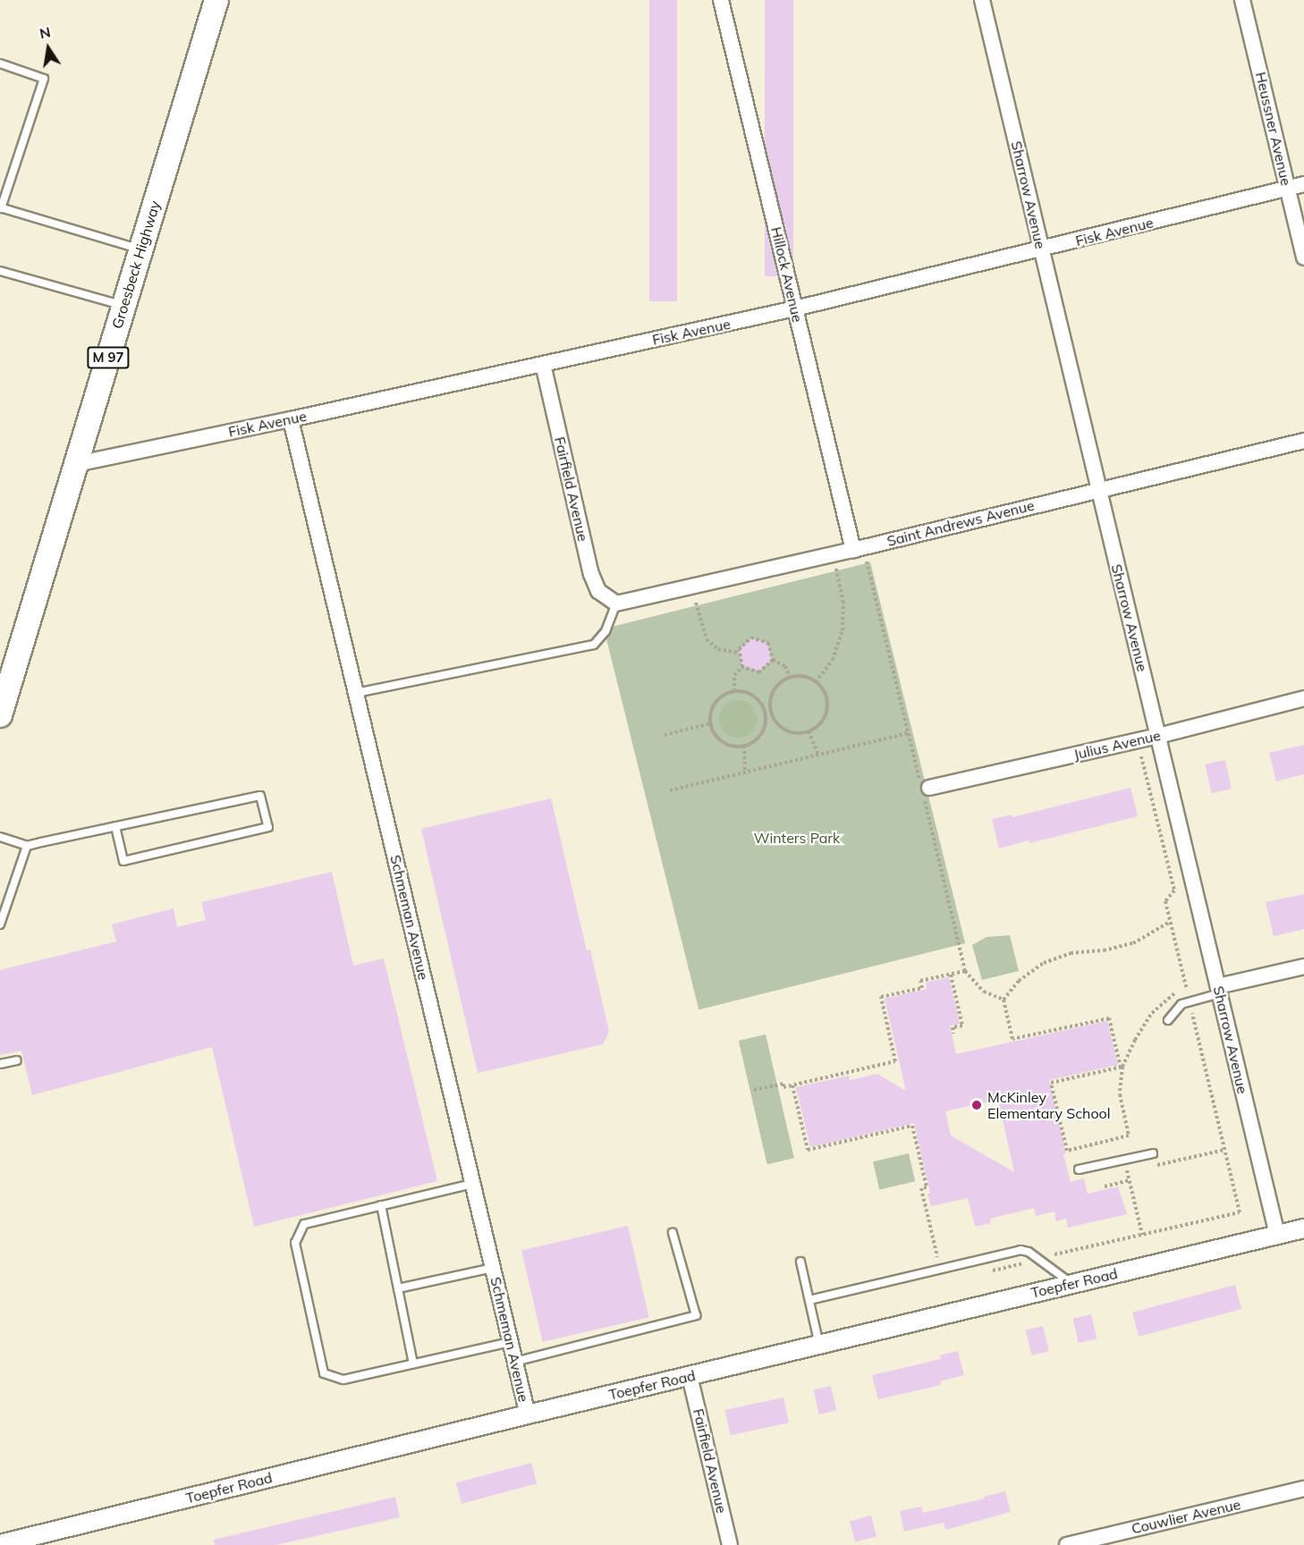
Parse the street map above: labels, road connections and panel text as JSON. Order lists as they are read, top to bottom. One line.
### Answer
{"streets":{"main road":["Groesbeck Highway","M 97"],"street":["Heussner Avenue","Sharrow Avenue","Fisk Avenue","Hillock Avenue","Fairfield Avenue","Saint Andrews Avenue","Julius Avenue","Schmeman Avenue","Toepfer Road","Couwlier Avenue"]},"crossings":[["Heussner Avenue","Fisk Avenue"],["Sharrow Avenue","Fisk Avenue"],["Sharrow Avenue","Saint Andrews Avenue"],["Sharrow Avenue","Julius Avenue"],["Sharrow Avenue","Toepfer Road"],["Fisk Avenue","Groesbeck Highway"],["Fisk Avenue","Hillock Avenue"],["Fisk Avenue","Fairfield Avenue"],["Fisk Avenue","Schmeman Avenue"],["Hillock Avenue","Saint Andrews Avenue"],["Fairfield Avenue","Saint Andrews Avenue"],["Fairfield Avenue","Toepfer Road"],["Schmeman Avenue","Toepfer Road"]],"parks":["Winters Park"],"places":["McKinley Elementary School"],"north":"top"}
